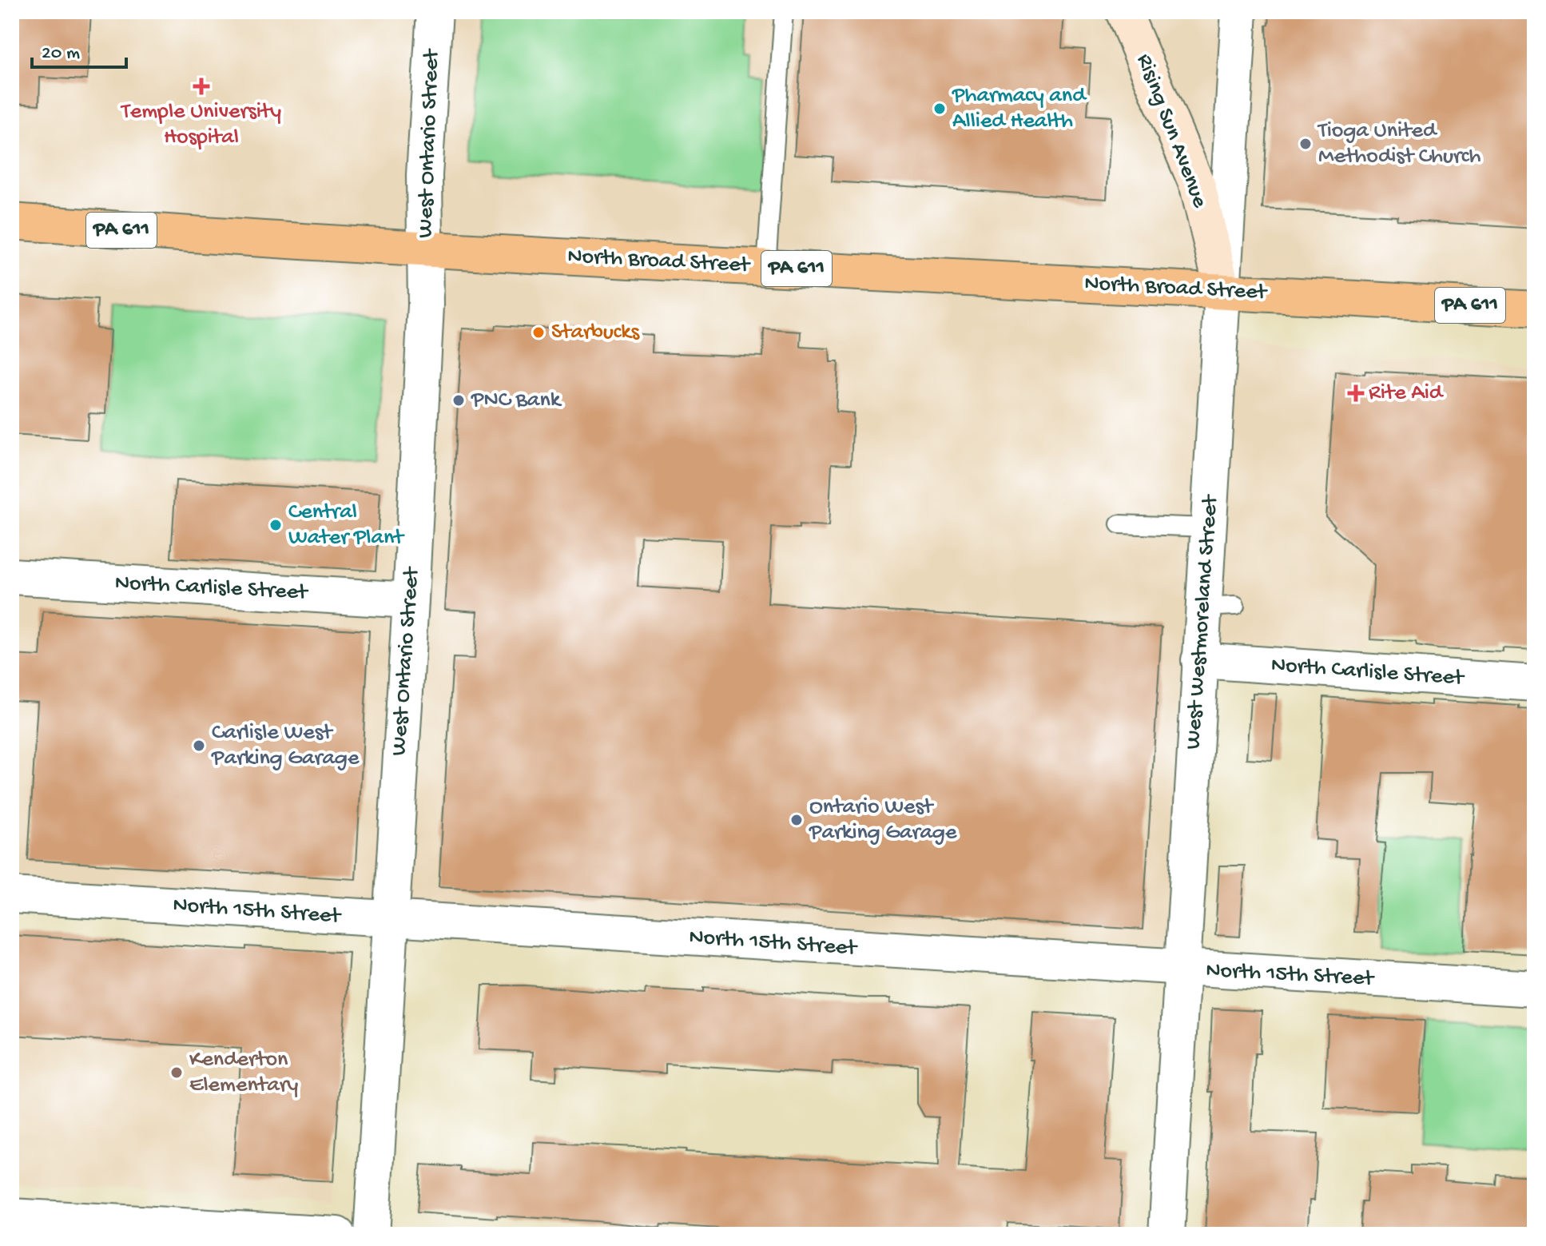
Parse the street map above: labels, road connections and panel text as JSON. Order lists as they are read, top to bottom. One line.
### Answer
{"streets":{"main road":["PA 611","North Broad Street"],"street":["Rising Sun Avenue","West Ontario Street","North Carlisle Street","West Westmoreland Street","North 15th Street"]},"crossings":[["Rising Sun Avenue","North Broad Street"],["Rising Sun Avenue","West Westmoreland Street"],["West Ontario Street","North Broad Street"],["West Ontario Street","North Carlisle Street"],["West Ontario Street","North 15th Street"],["North Broad Street","West Westmoreland Street"],["North Carlisle Street","West Westmoreland Street"],["West Westmoreland Street","North 15th Street"]],"places":{"health":["Temple University Hospital","Rite Aid"],"other":["Pharmacy and Allied Health","Tioga United Methodist Church","Starbucks","PNC Bank","Central Water Plant","Carlisle West Parking Garage","Ontario West Parking Garage","Kenderton Elementary"]},"scale_bar":"20 m"}
